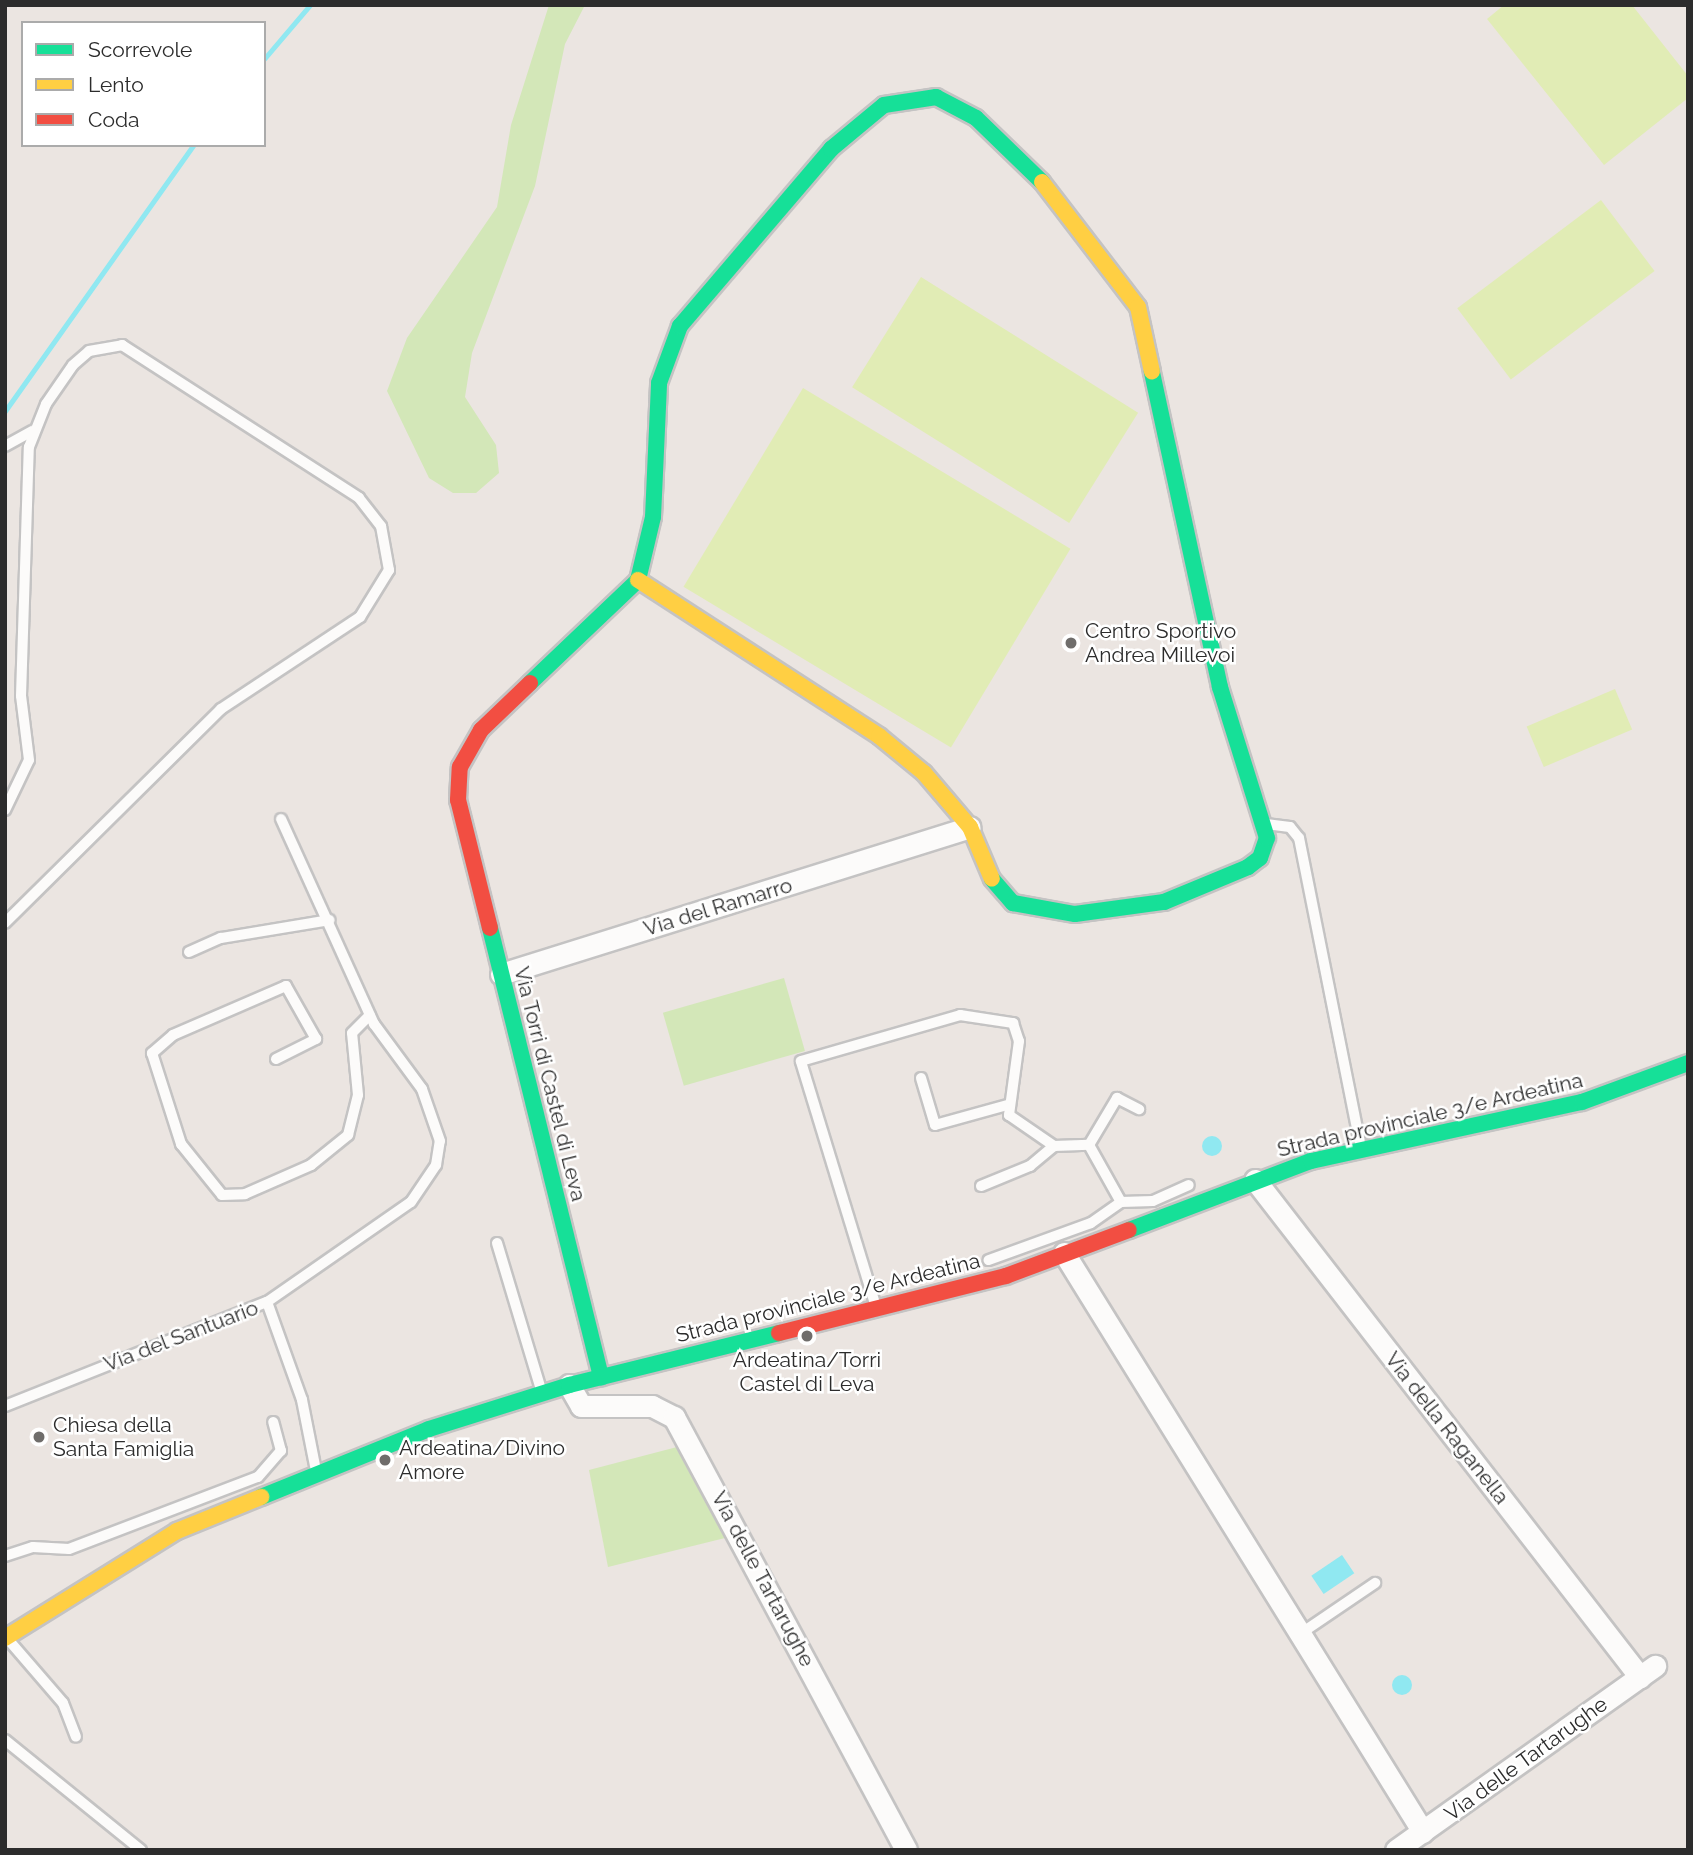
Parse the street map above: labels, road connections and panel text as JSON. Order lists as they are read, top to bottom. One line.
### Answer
{"streets":{"street":["Via del Ramarro","Via Torri di Castel di Leva","Strada provinciale 3/e Ardeatina","Via della Raganella","Via delle Tartarughe"],"lane":["Via del Santuario"]},"crossings":[["Via del Ramarro","Via Torri di Castel di Leva"],["Via Torri di Castel di Leva","Strada provinciale 3/e Ardeatina"],["Strada provinciale 3/e Ardeatina","Via del Santuario"],["Strada provinciale 3/e Ardeatina","Via della Raganella"],["Strada provinciale 3/e Ardeatina","Via delle Tartarughe"],["Via della Raganella","Via delle Tartarughe"]],"places":["Centro Sportivo Andrea Millevoi","Ardeatina/Torri Castel di Leva","Chiesa della Santa Famiglia","Ardeatina/Divino Amore"],"legend":["Scorrevole","Lento","Coda"]}
